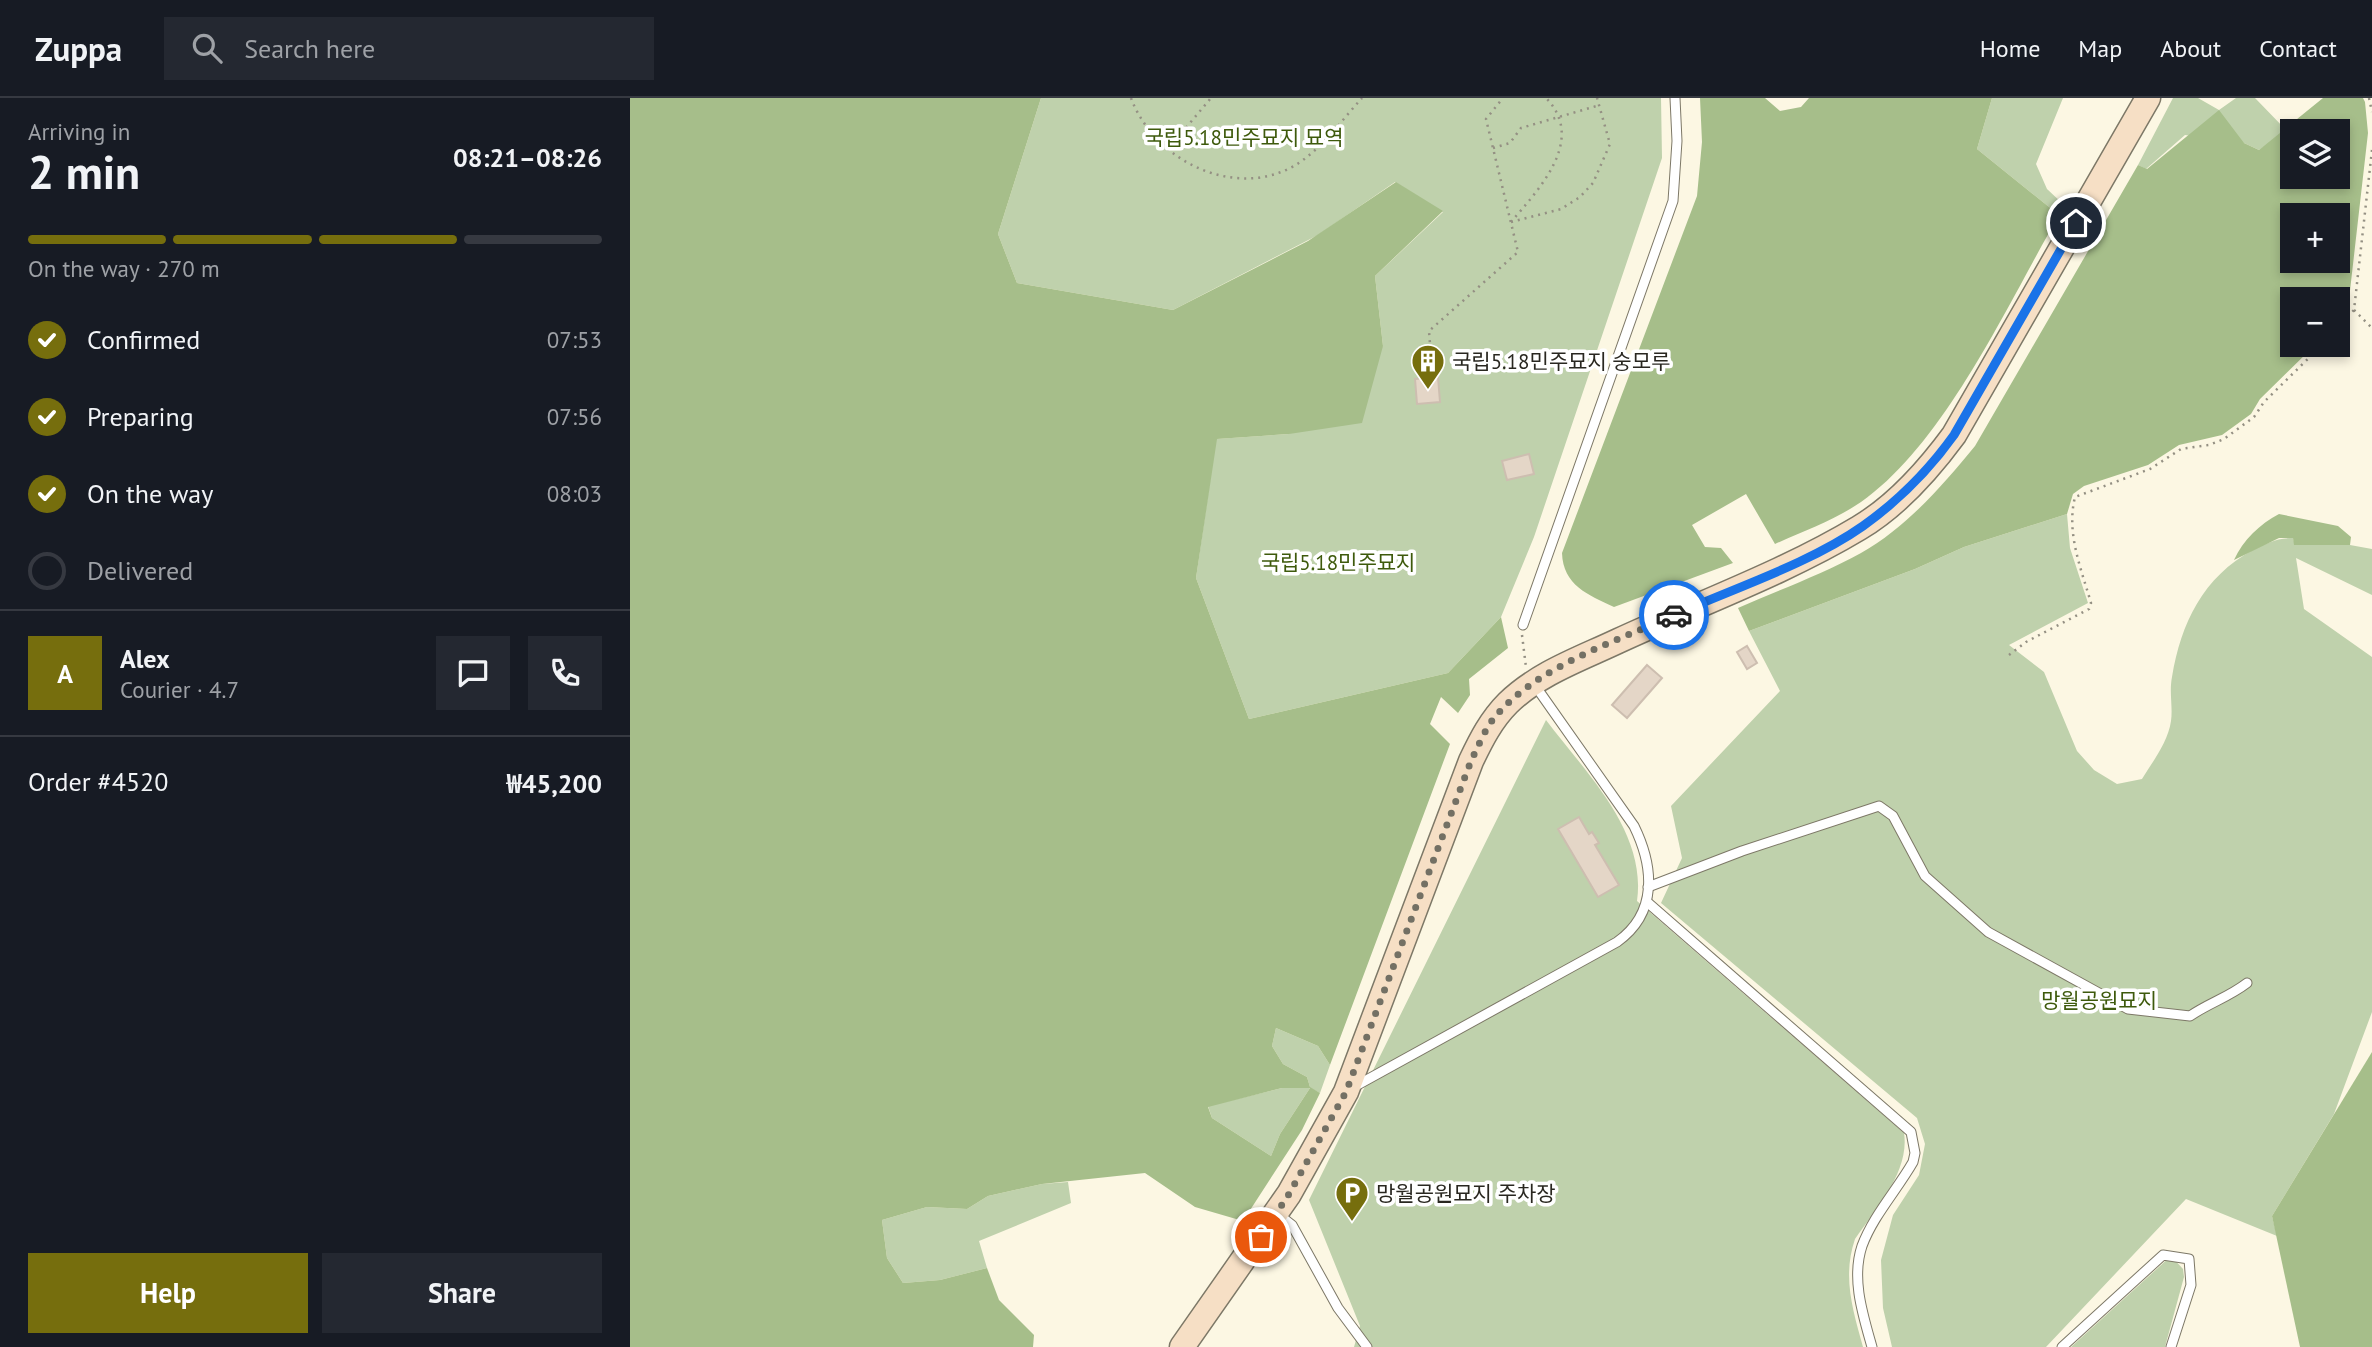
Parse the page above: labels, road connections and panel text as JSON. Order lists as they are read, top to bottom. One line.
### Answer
{"parks":["국립5.18민주묘지 묘역","국립5.18민주묘지","망월공원묘지"],"places":{"building":["국립5.18민주묘지 숭모루"],"parking":["망월공원묘지 주차장"]},"page":{"header":"Zuppa","search":"Search here","nav":["Home","Map","About","Contact"],"heading":["2 min","Arriving in","08:21–08:26"],"panel":["Alex","Courier · 4.7","Order #4520","₩45,200"],"map_buttons":["+","−"],"bar":"On the way · 270 m","list":[["Confirmed","07:53"],["Preparing","07:56"],["On the way","08:03"],"Delivered"],"round":"A","buttons":["Help","Share"]}}
